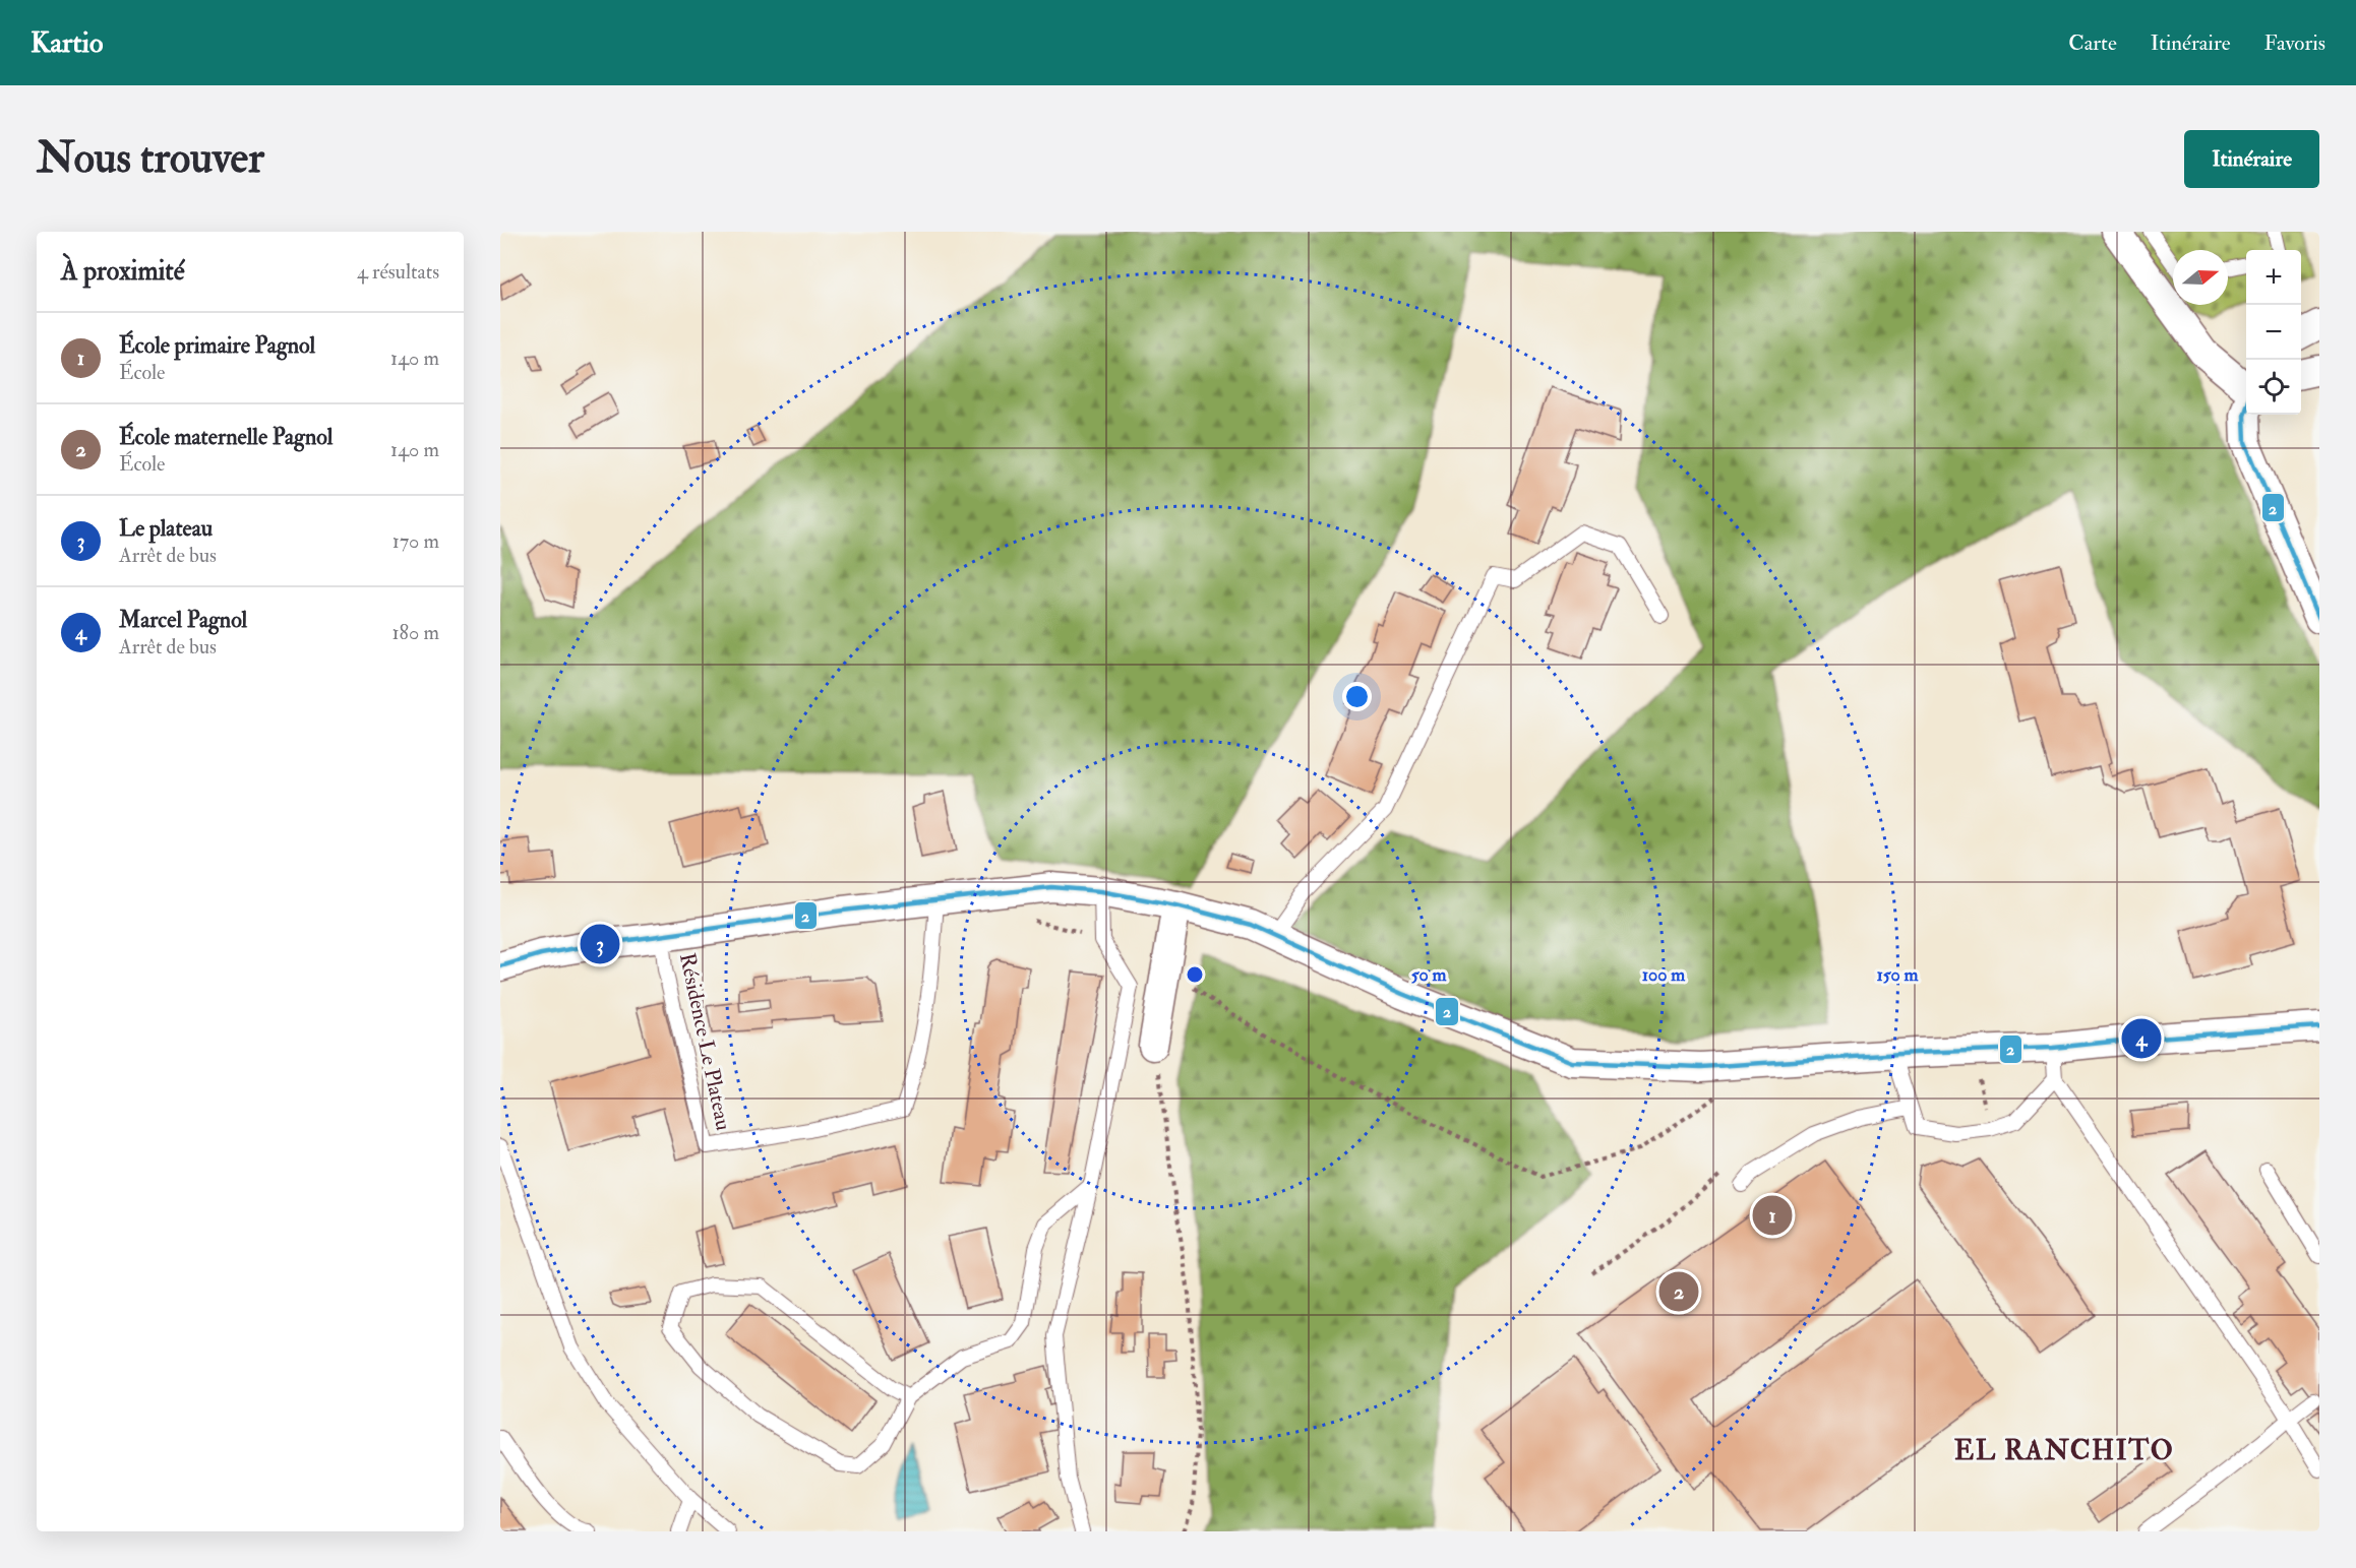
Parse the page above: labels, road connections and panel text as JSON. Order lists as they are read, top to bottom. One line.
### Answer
{"streets":{"lane":["Résidence Le Plateau"]},"districts":["EL RANCHITO"],"lines":["transit line 2"],"north":"right","page":{"header":"Kartio","nav":["Carte","Itinéraire","Favoris"],"buttons":"Itinéraire","title":"Nous trouver","heading":["À proximité","4 résultats"],"map_buttons":["+","−"],"list":[{"mark":"1","name":"École primaire Pagnol","note":"École","value":"140 m"},{"mark":"2","name":"École maternelle Pagnol","note":"École","value":"140 m"},{"mark":"3","name":"Le plateau","note":"Arrêt de bus","value":"170 m"},{"mark":"4","name":"Marcel Pagnol","note":"Arrêt de bus","value":"180 m"}],"pins":["3","4","1","2"]},"rings":["50 m","100 m","150 m"]}
